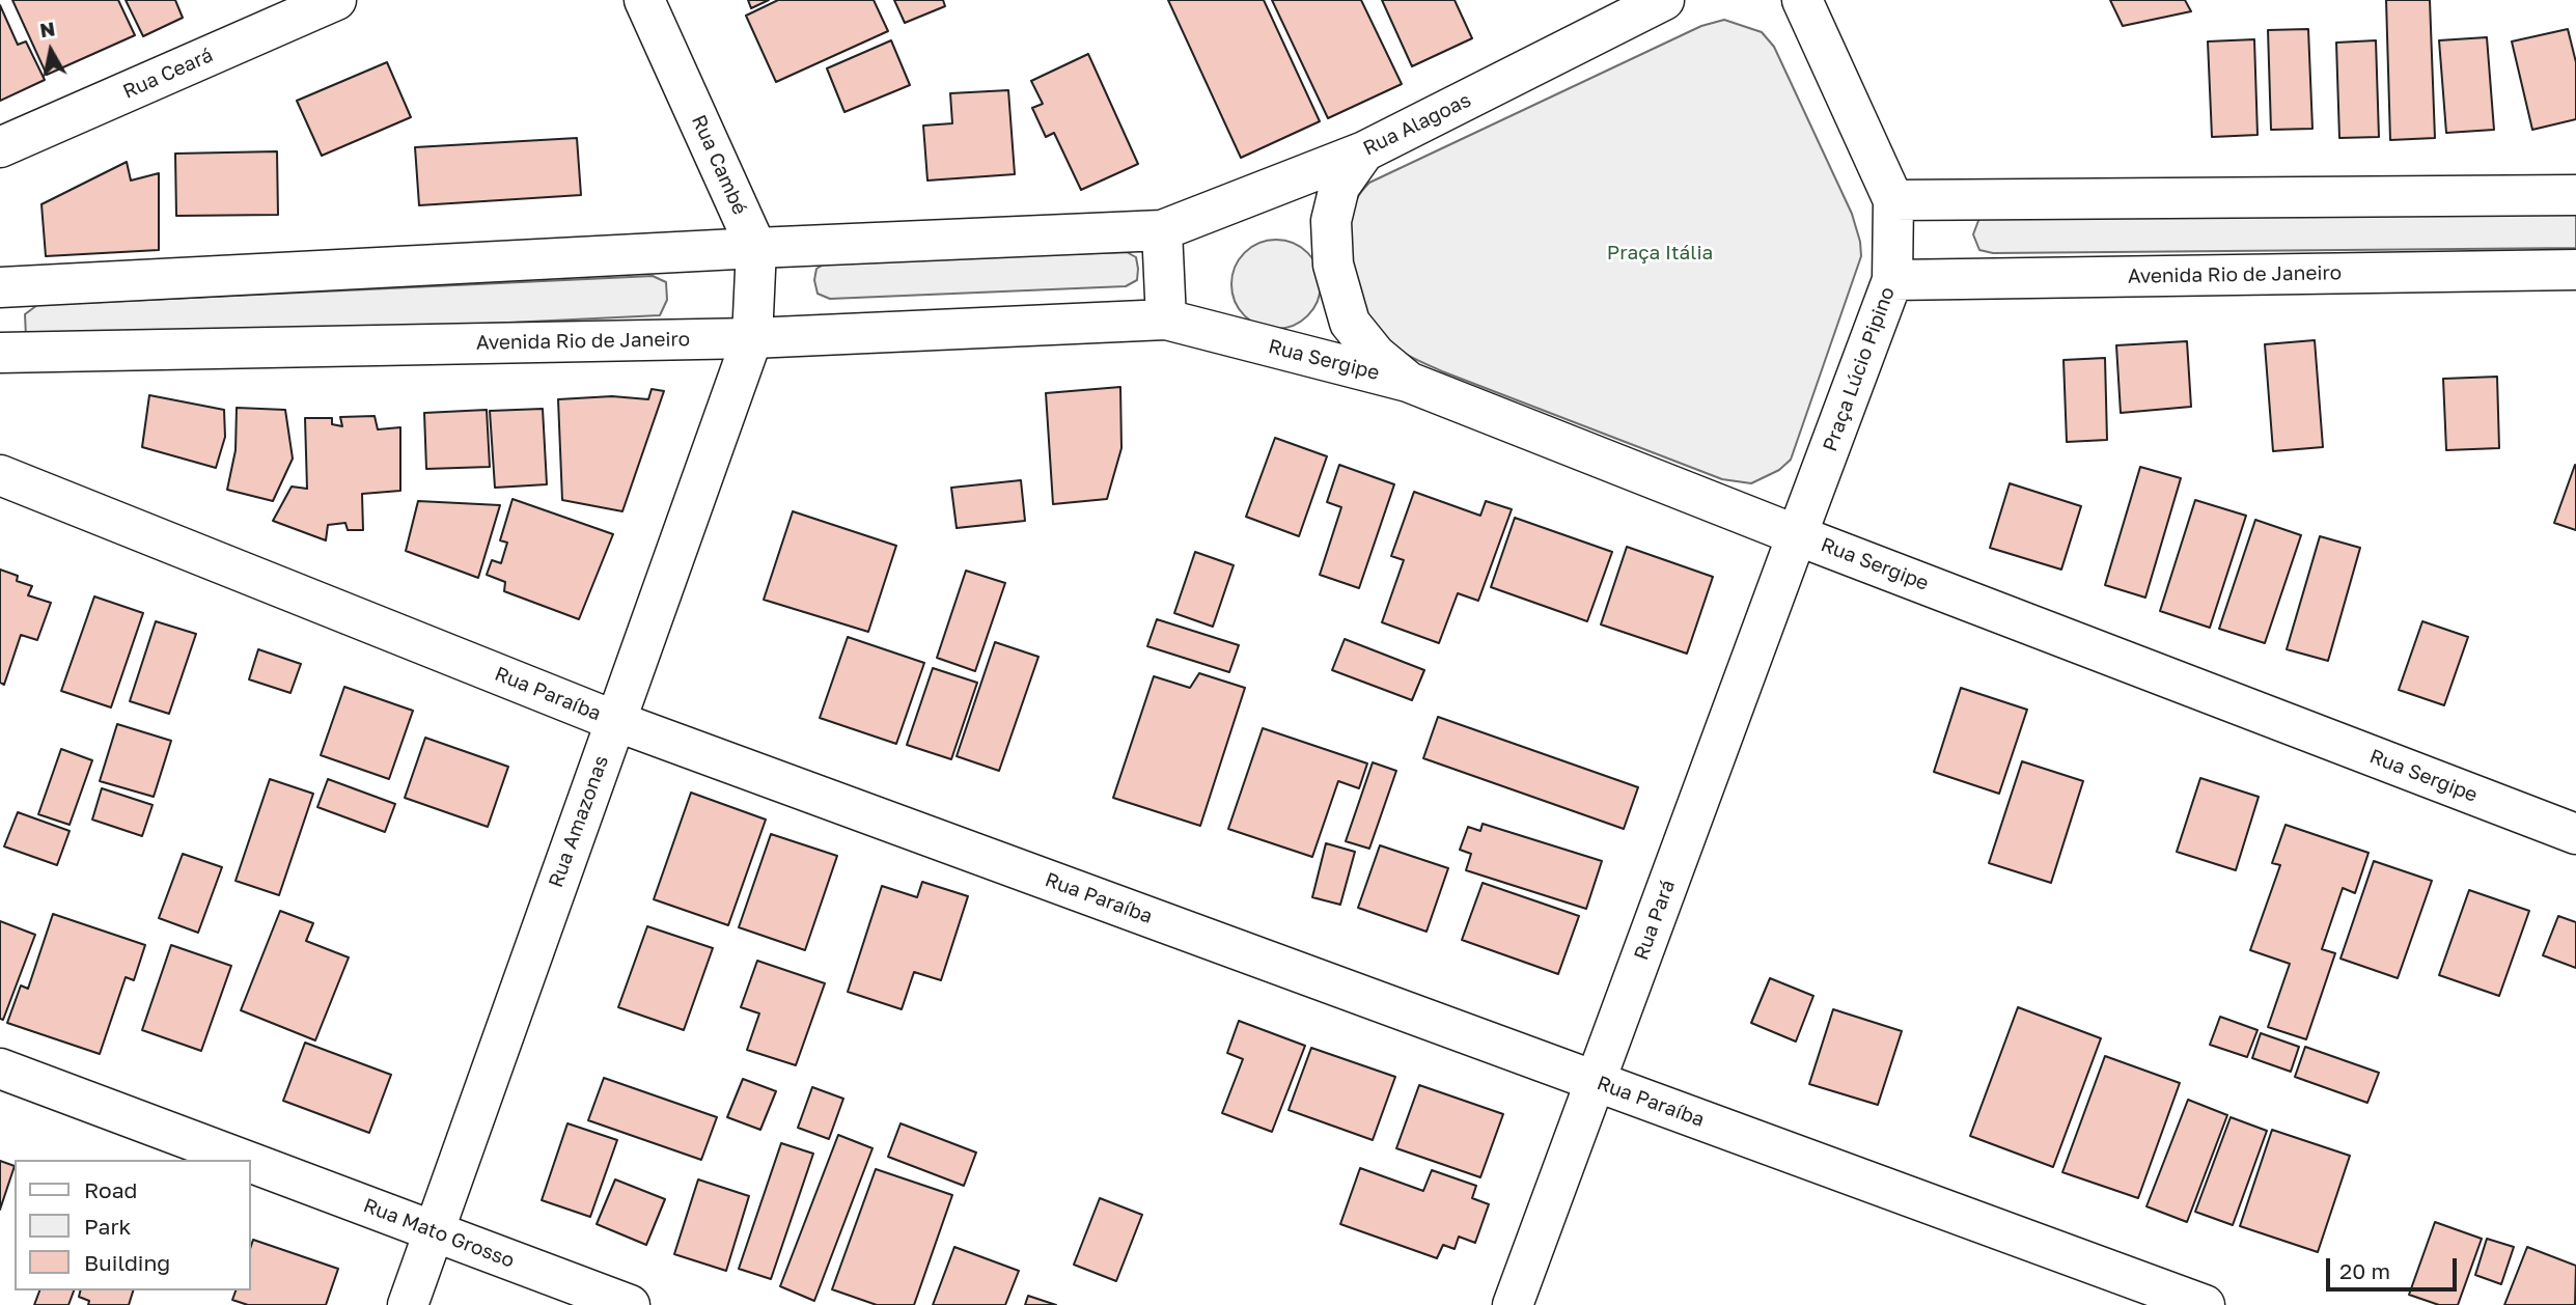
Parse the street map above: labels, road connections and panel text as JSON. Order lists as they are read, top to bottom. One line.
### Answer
{"streets":{"street":["Rua Ceará","Rua Alagoas","Rua Cambé","Avenida Rio de Janeiro","Rua Sergipe","Praça Lúcio Pipino","Rua Paraíba","Rua Amazonas","Rua Pará","Rua Mato Grosso"]},"crossings":[["Rua Cambé","Avenida Rio de Janeiro"],["Rua Cambé","Rua Amazonas"],["Avenida Rio de Janeiro","Rua Sergipe"],["Avenida Rio de Janeiro","Praça Lúcio Pipino"],["Avenida Rio de Janeiro","Rua Amazonas"],["Rua Sergipe","Praça Lúcio Pipino"],["Rua Sergipe","Rua Pará"],["Praça Lúcio Pipino","Rua Pará"],["Rua Paraíba","Rua Amazonas"],["Rua Paraíba","Rua Pará"],["Rua Amazonas","Rua Mato Grosso"]],"parks":["Praça Itália"],"legend":["Road","Park","Building"],"scale_bar":"20 m","north":"top"}
